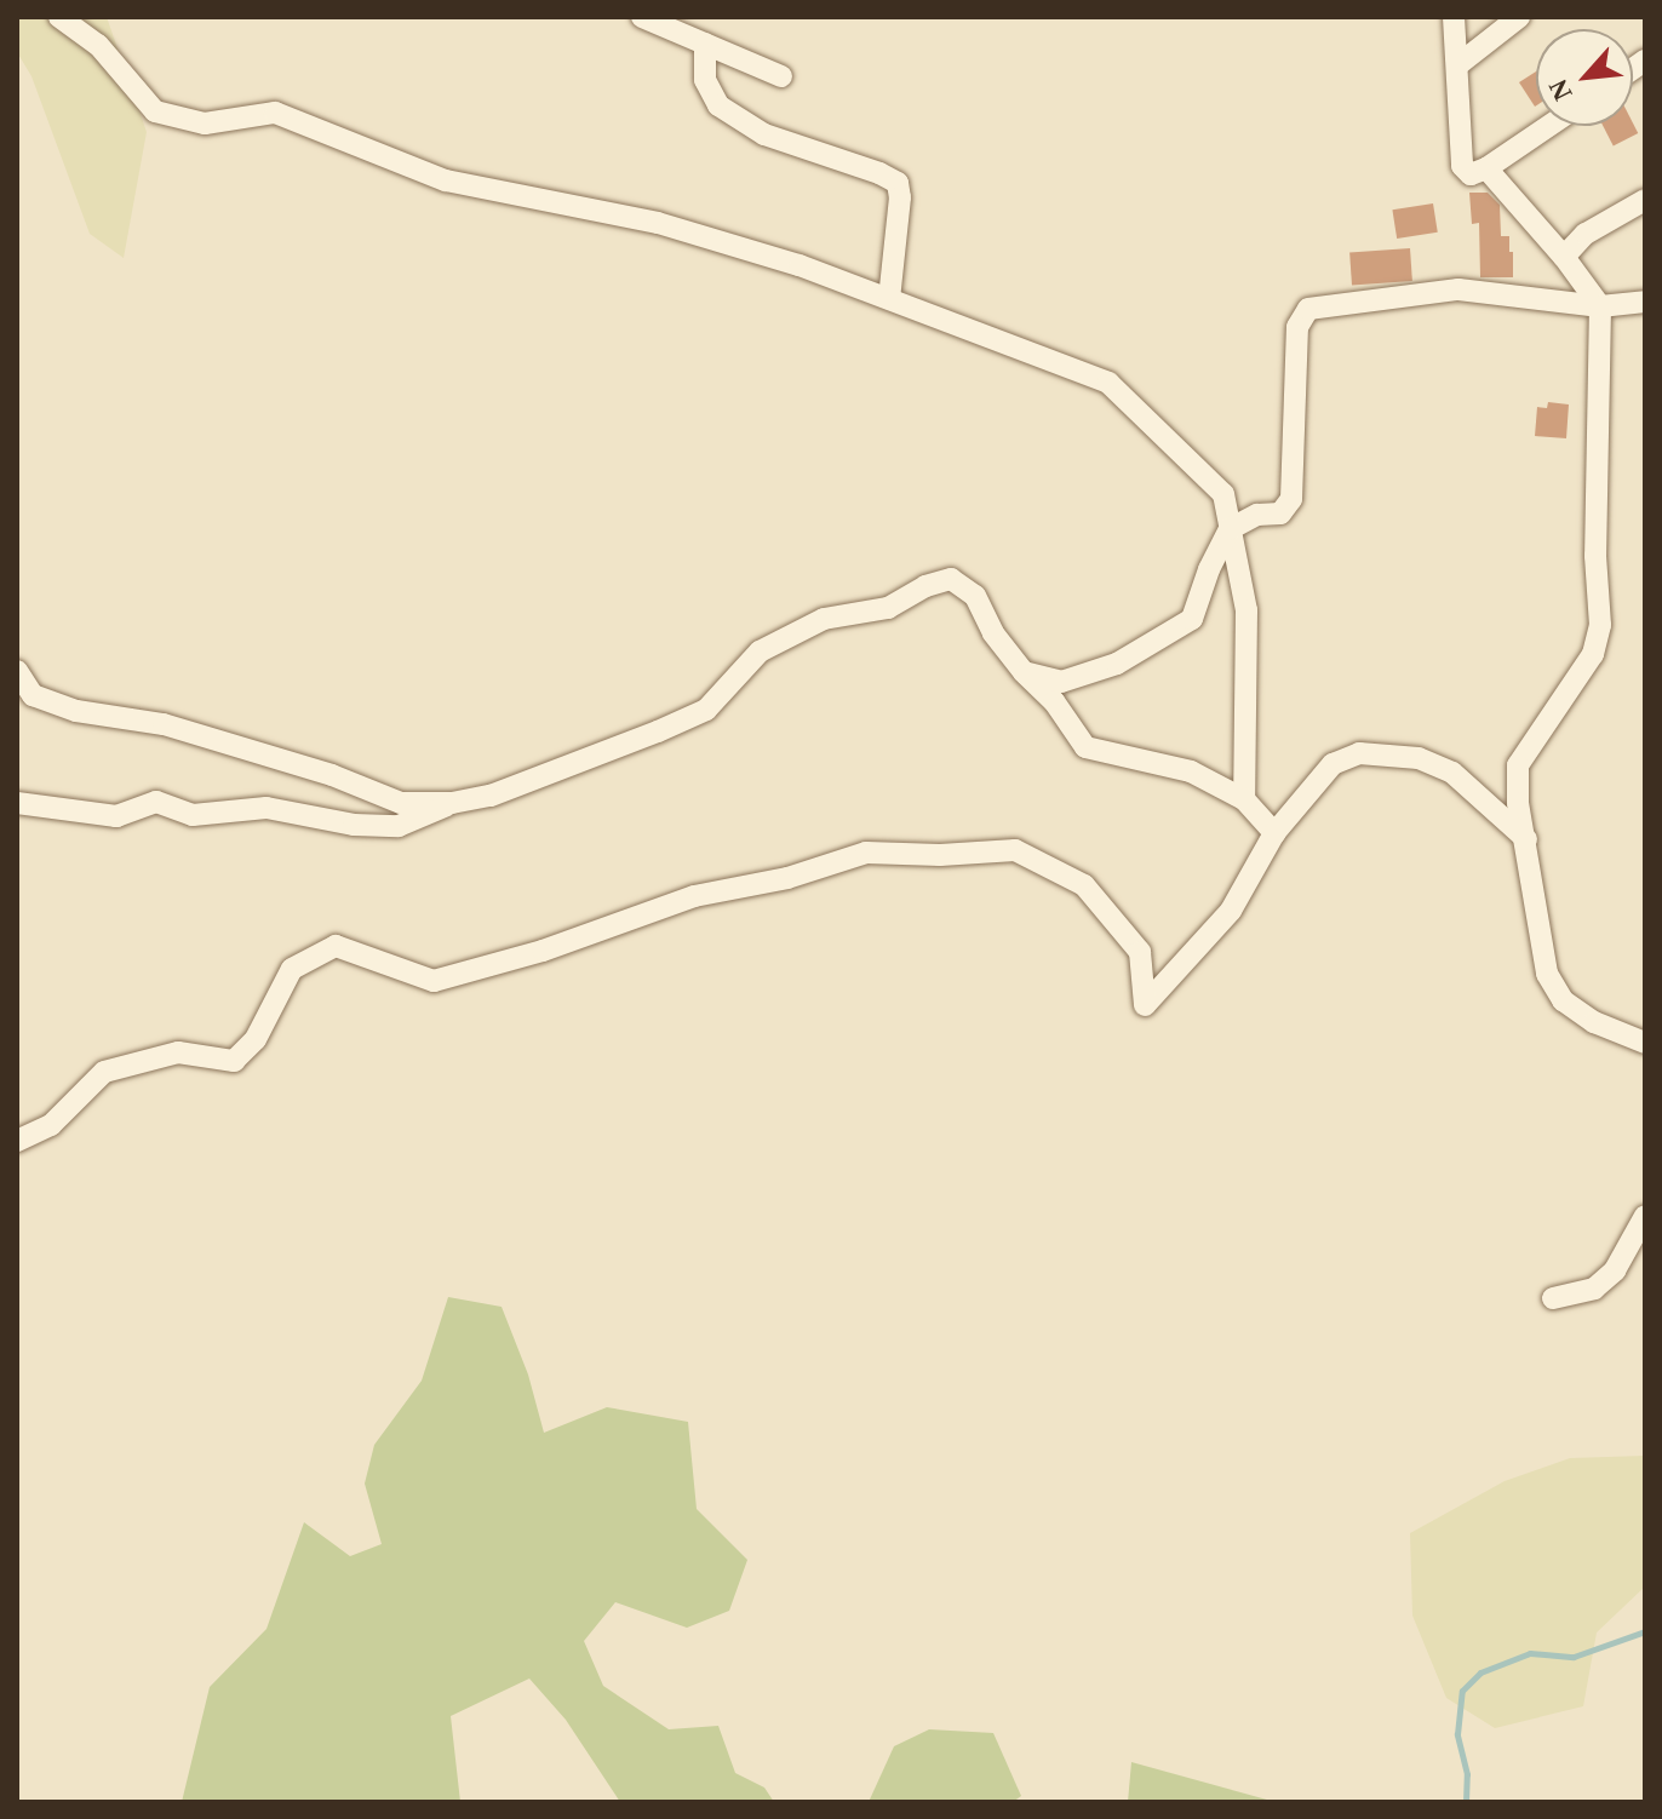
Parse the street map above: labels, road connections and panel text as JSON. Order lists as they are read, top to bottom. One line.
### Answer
{"north":"bottom left"}
